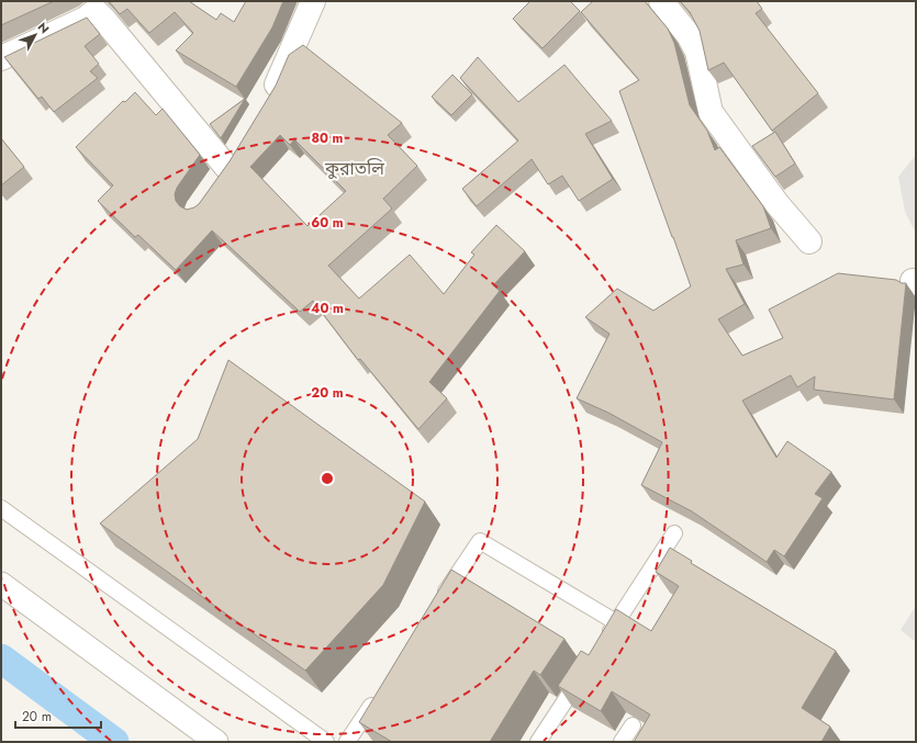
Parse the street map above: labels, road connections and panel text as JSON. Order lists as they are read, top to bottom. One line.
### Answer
{"districts":["কুরাতলি"],"scale_bar":"20 m","north":"top right","rings":["80 m","60 m","40 m","20 m"]}
